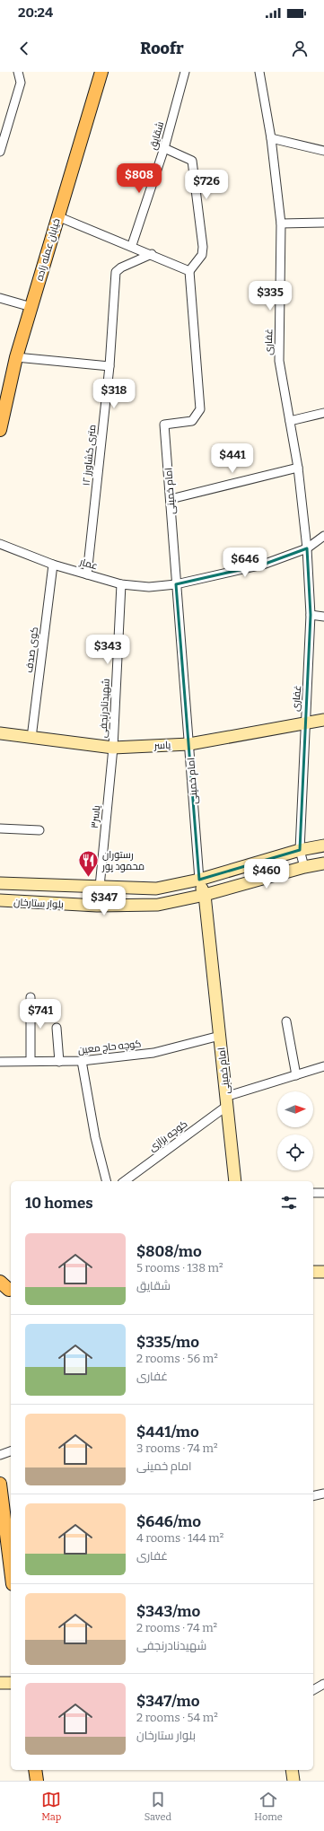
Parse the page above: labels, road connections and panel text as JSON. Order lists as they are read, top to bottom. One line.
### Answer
{"streets":{"main road":["خیابان عمله زاده","امام خمینی","یاسر","بلوار ستارخان"],"street":["شقایق","غفاری","۱۲ متری کشاورز","عمار","کوی صدف","شهیدنادرنجفی","یاسر۳","کوچه حاج معین","کوچه بزازی"]},"crossings":[["غفاری","یاسر"],["غفاری","بلوار ستارخان"],["۱۲ متری کشاورز","عمار"],["امام خمینی","عمار"],["امام خمینی","یاسر"],["امام خمینی","بلوار ستارخان"],["امام خمینی","کوچه حاج معین"],["امام خمینی","کوچه بزازی"],["عمار","کوی صدف"],["عمار","شهیدنادرنجفی"],["کوی صدف","یاسر"],["شهیدنادرنجفی","یاسر"],["شهیدنادرنجفی","یاسر۳"],["یاسر","یاسر۳"],["یاسر۳","بلوار ستارخان"]],"places":{"restaurant":["رستوران محمود پور"]},"north":"right","page":{"status":"20:24","header":"Roofr","price":["$808","$726","$335","$318","$441","$646","$343","$460","$347","$741"],"heading":"10 homes","list":[{"name":"$808/mo","note":"5 rooms · 138 m² · شقایق"},{"name":"$335/mo","note":"2 rooms · 56 m² · غفاری"},{"name":"$441/mo","note":"3 rooms · 74 m² · امام خمینی"},{"name":"$646/mo","note":"4 rooms · 144 m² · غفاری"},{"name":"$343/mo","note":"2 rooms · 74 m² · شهیدنادرنجفی"},{"name":"$347/mo","note":"2 rooms · 54 m² · بلوار ستارخان"}],"tabs":["Map","Saved","Home"]}}
